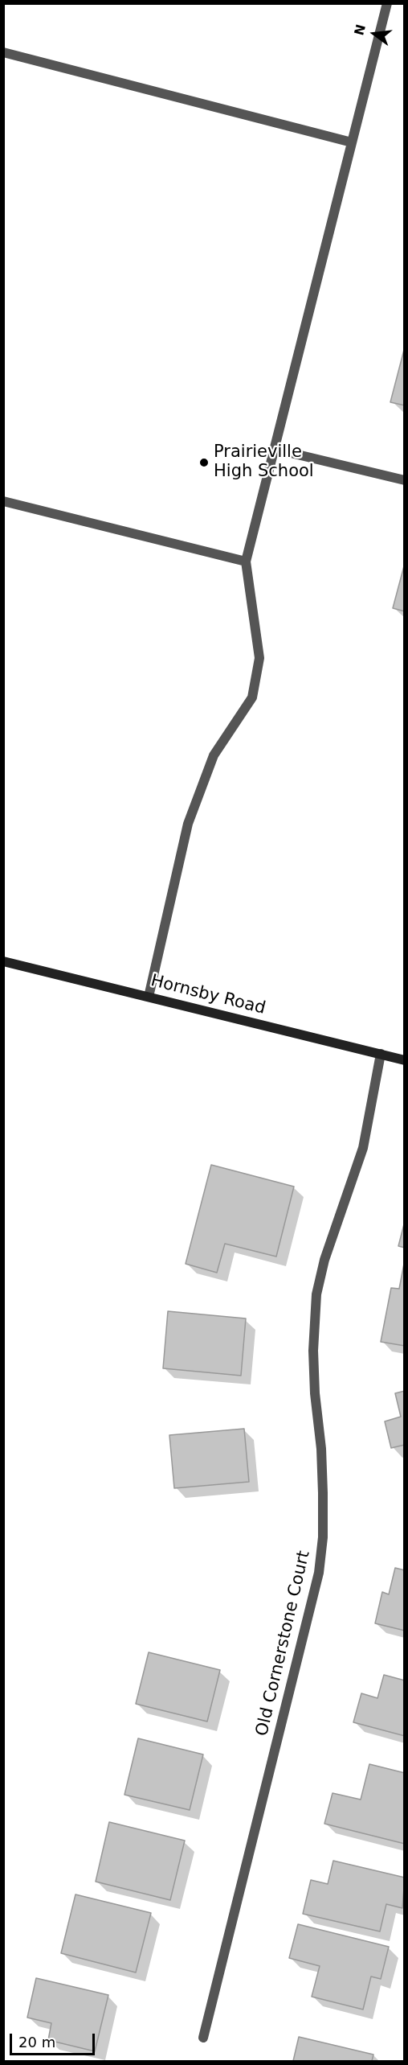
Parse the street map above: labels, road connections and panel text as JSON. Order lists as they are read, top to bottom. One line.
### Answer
{"streets":{"street":["Hornsby Road","Old Cornerstone Court"]},"crossings":[["Hornsby Road","Old Cornerstone Court"]],"places":["Prairieville High School"],"scale_bar":"20 m","north":"left"}
